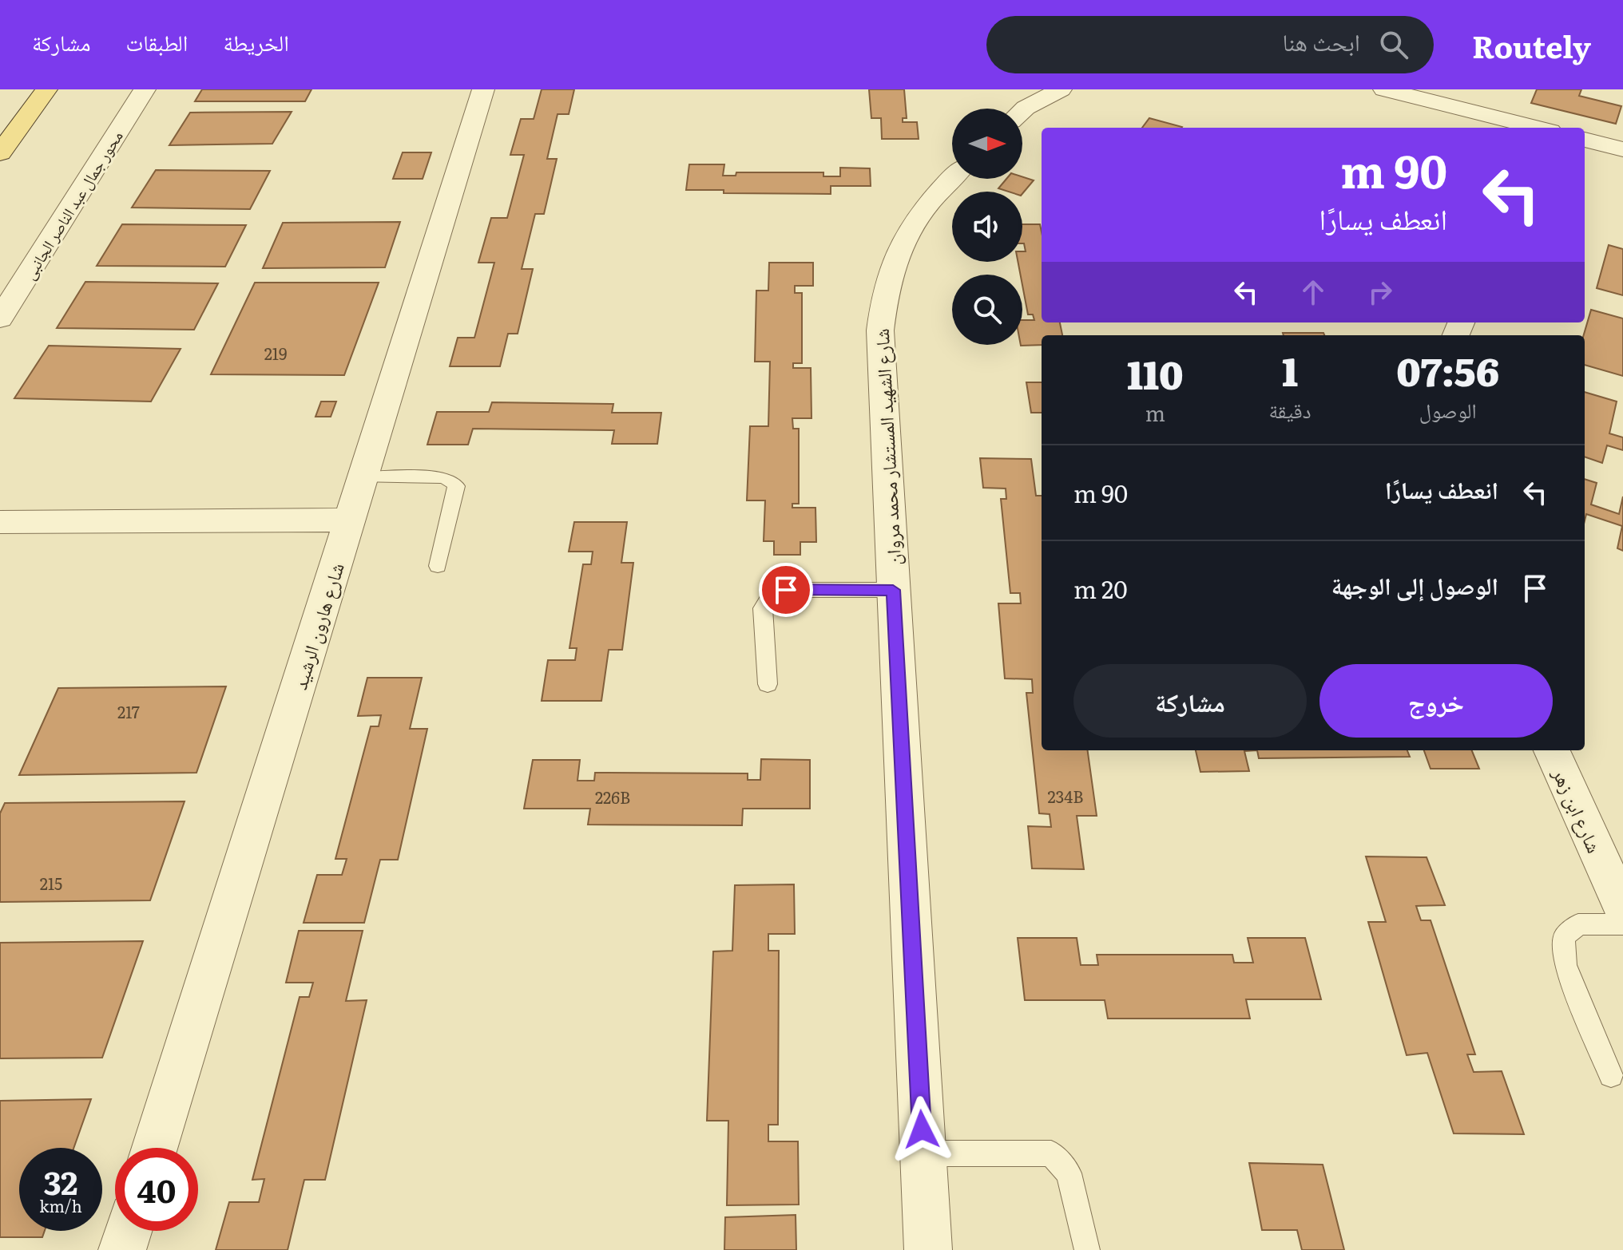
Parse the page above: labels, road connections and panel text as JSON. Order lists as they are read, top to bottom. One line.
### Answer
{"streets":{"street":["محور جمال عبد الناصر الجانبى","شارع الشهيد المستشار محمد مروان","شارع هارون الرشيد","شارع ابن زهر"]},"house_numbers":["219","217","234B","226B","215"],"north":"right","page":{"header":"Routely","search":"ابحث هنا","nav":["الخريطة","الطبقات","مشاركة"],"turn":["90 m","انعطف يسارًا"],"eta":["07:56","الوصول","1","دقيقة","110","m"],"list":[{"name":"انعطف يسارًا","value":"90 m"},{"name":"الوصول إلى الوجهة","value":"20 m"}],"buttons":["خروج","مشاركة"],"speed":"32 km/h","limit":"40"}}
